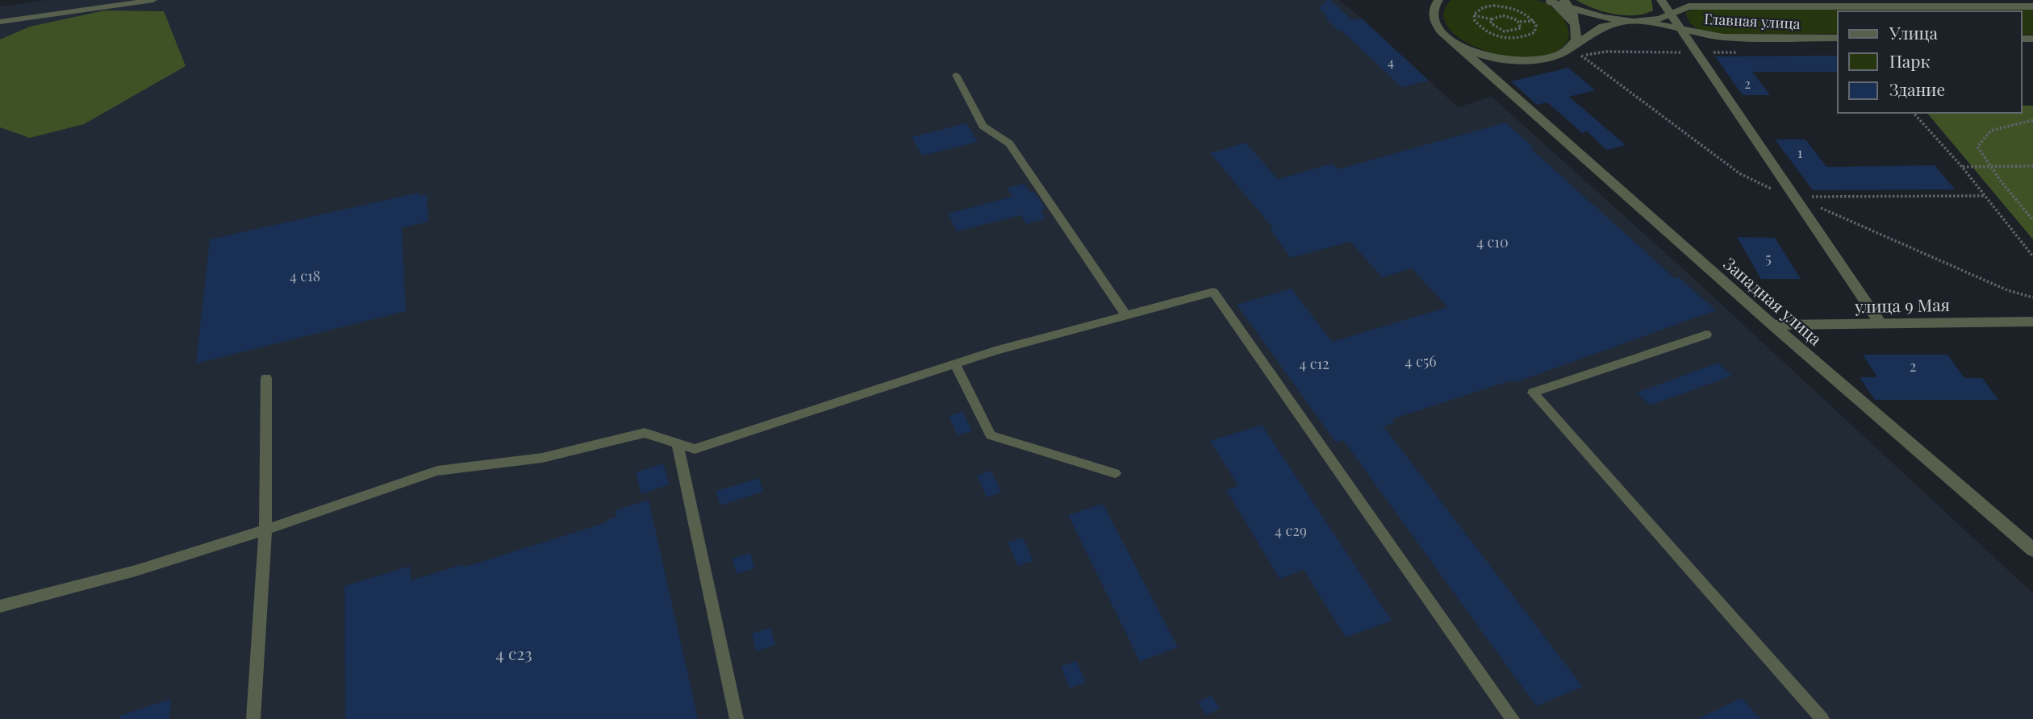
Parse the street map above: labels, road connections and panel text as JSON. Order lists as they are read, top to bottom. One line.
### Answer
{"streets":{"street":["Главная улица","Западная улица","улица 9 Мая"]},"crossings":[["Западная улица","улица 9 Мая"]],"house_numbers":["4","2","1","4 с10","5","4 с18","4 с56","4 с12","2","4 с29","4 с23"],"legend":["Улица","Парк","Здание"]}
